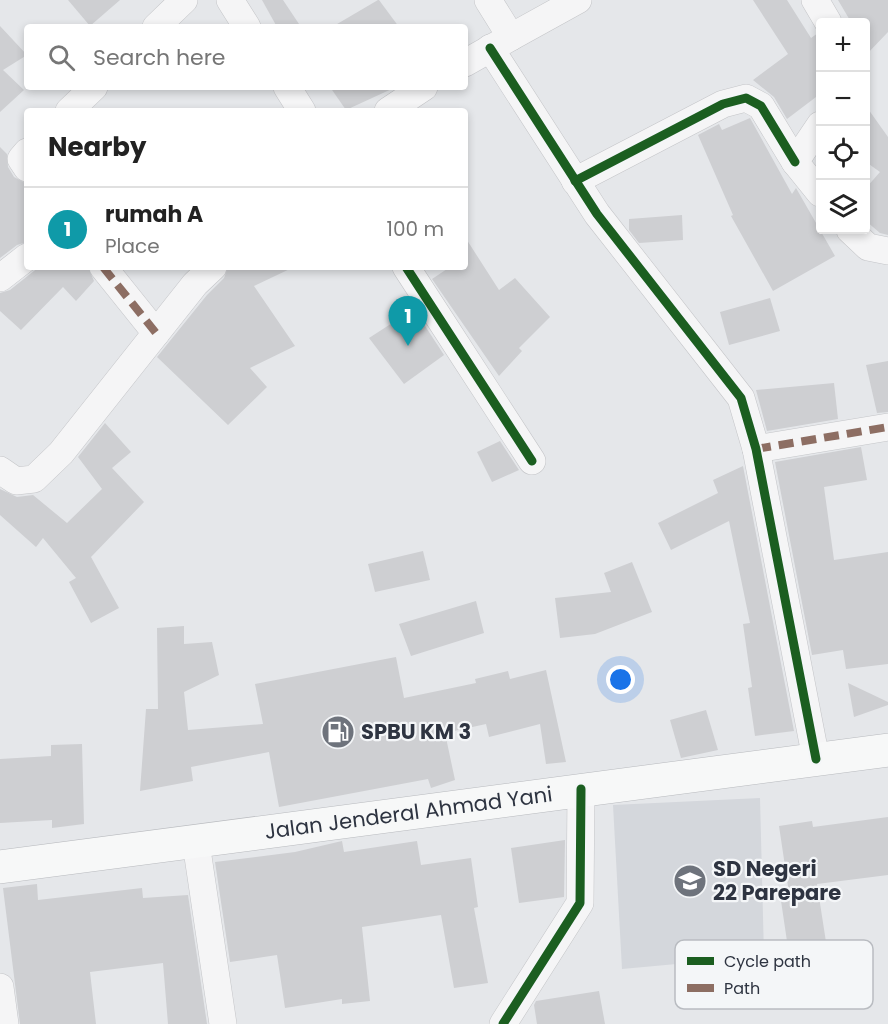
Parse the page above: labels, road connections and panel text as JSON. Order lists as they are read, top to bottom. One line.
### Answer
{"streets":{"highway":["Jalan Jenderal Ahmad Yani"]},"places":{"fuel station":["SPBU KM 3"],"school or university":["SD Negeri 22 Parepare"]},"legend":["Cycle path","Path"],"page":{"map_buttons":["+","−"],"search":"Search here","heading":"Nearby","list":[{"mark":"1","name":"rumah A","note":"Place","value":"100 m"}],"pins":"1"}}
